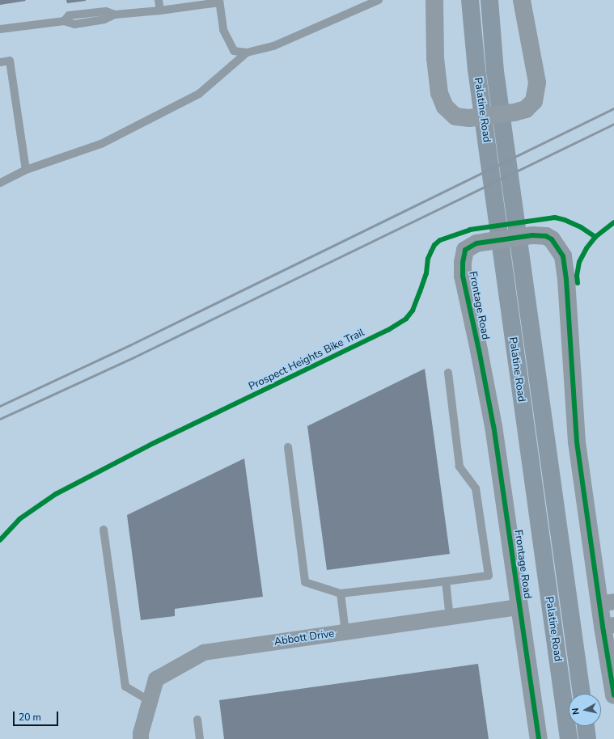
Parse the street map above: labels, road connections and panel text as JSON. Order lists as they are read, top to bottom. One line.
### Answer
{"streets":{"highway":["Palatine Road"],"street":["Frontage Road","Abbott Drive"],"cycle path":["Prospect Heights Bike Trail"]},"crossings":[["Frontage Road","Abbott Drive"]],"scale_bar":"20 m","north":"left"}
